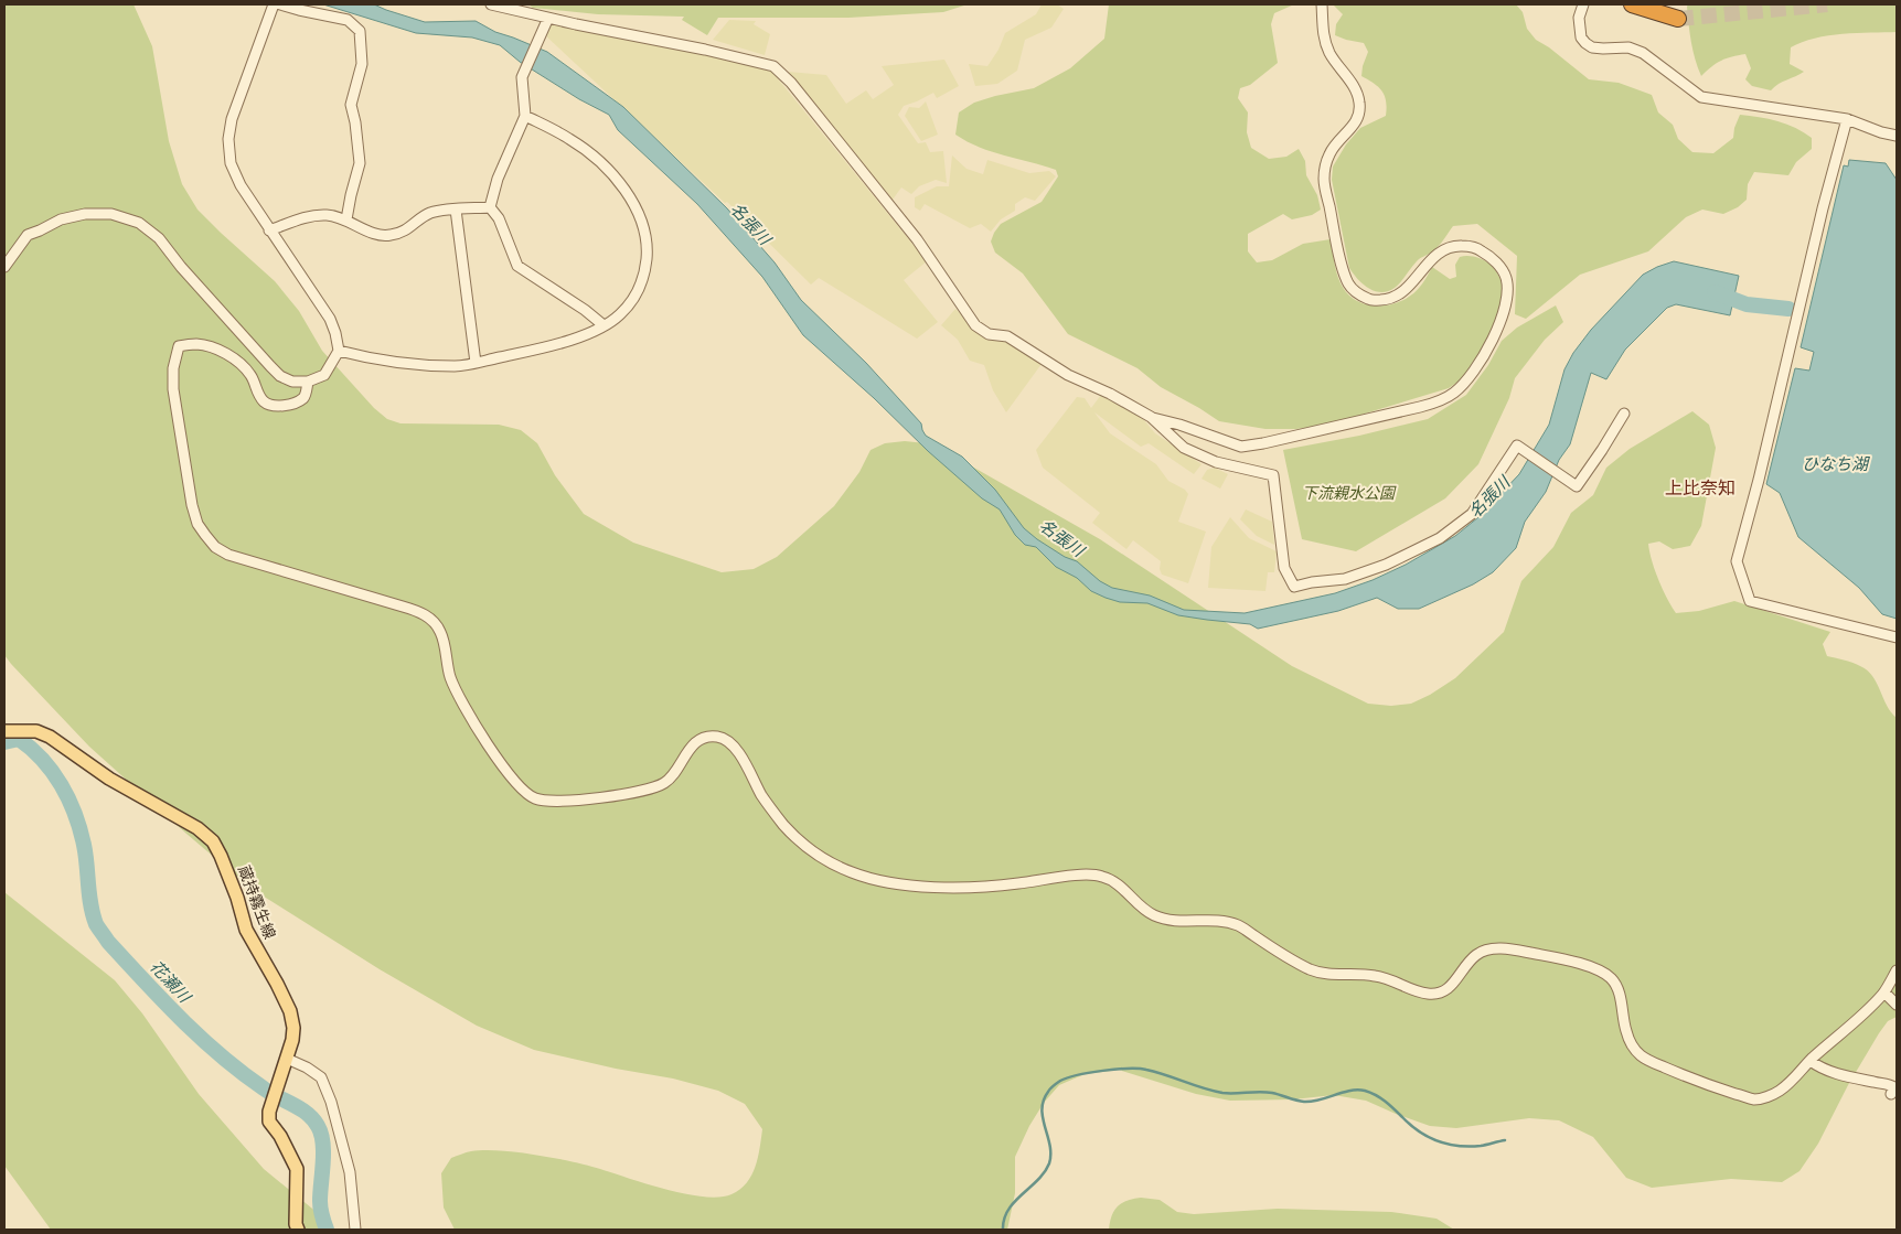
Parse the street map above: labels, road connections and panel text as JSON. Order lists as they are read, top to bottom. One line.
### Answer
{"streets":{"main road":["蔵持霧生線"]},"districts":["上比奈知"],"water":["名張川","ひなち湖","花瀬川"],"parks":["下流親水公園"]}
